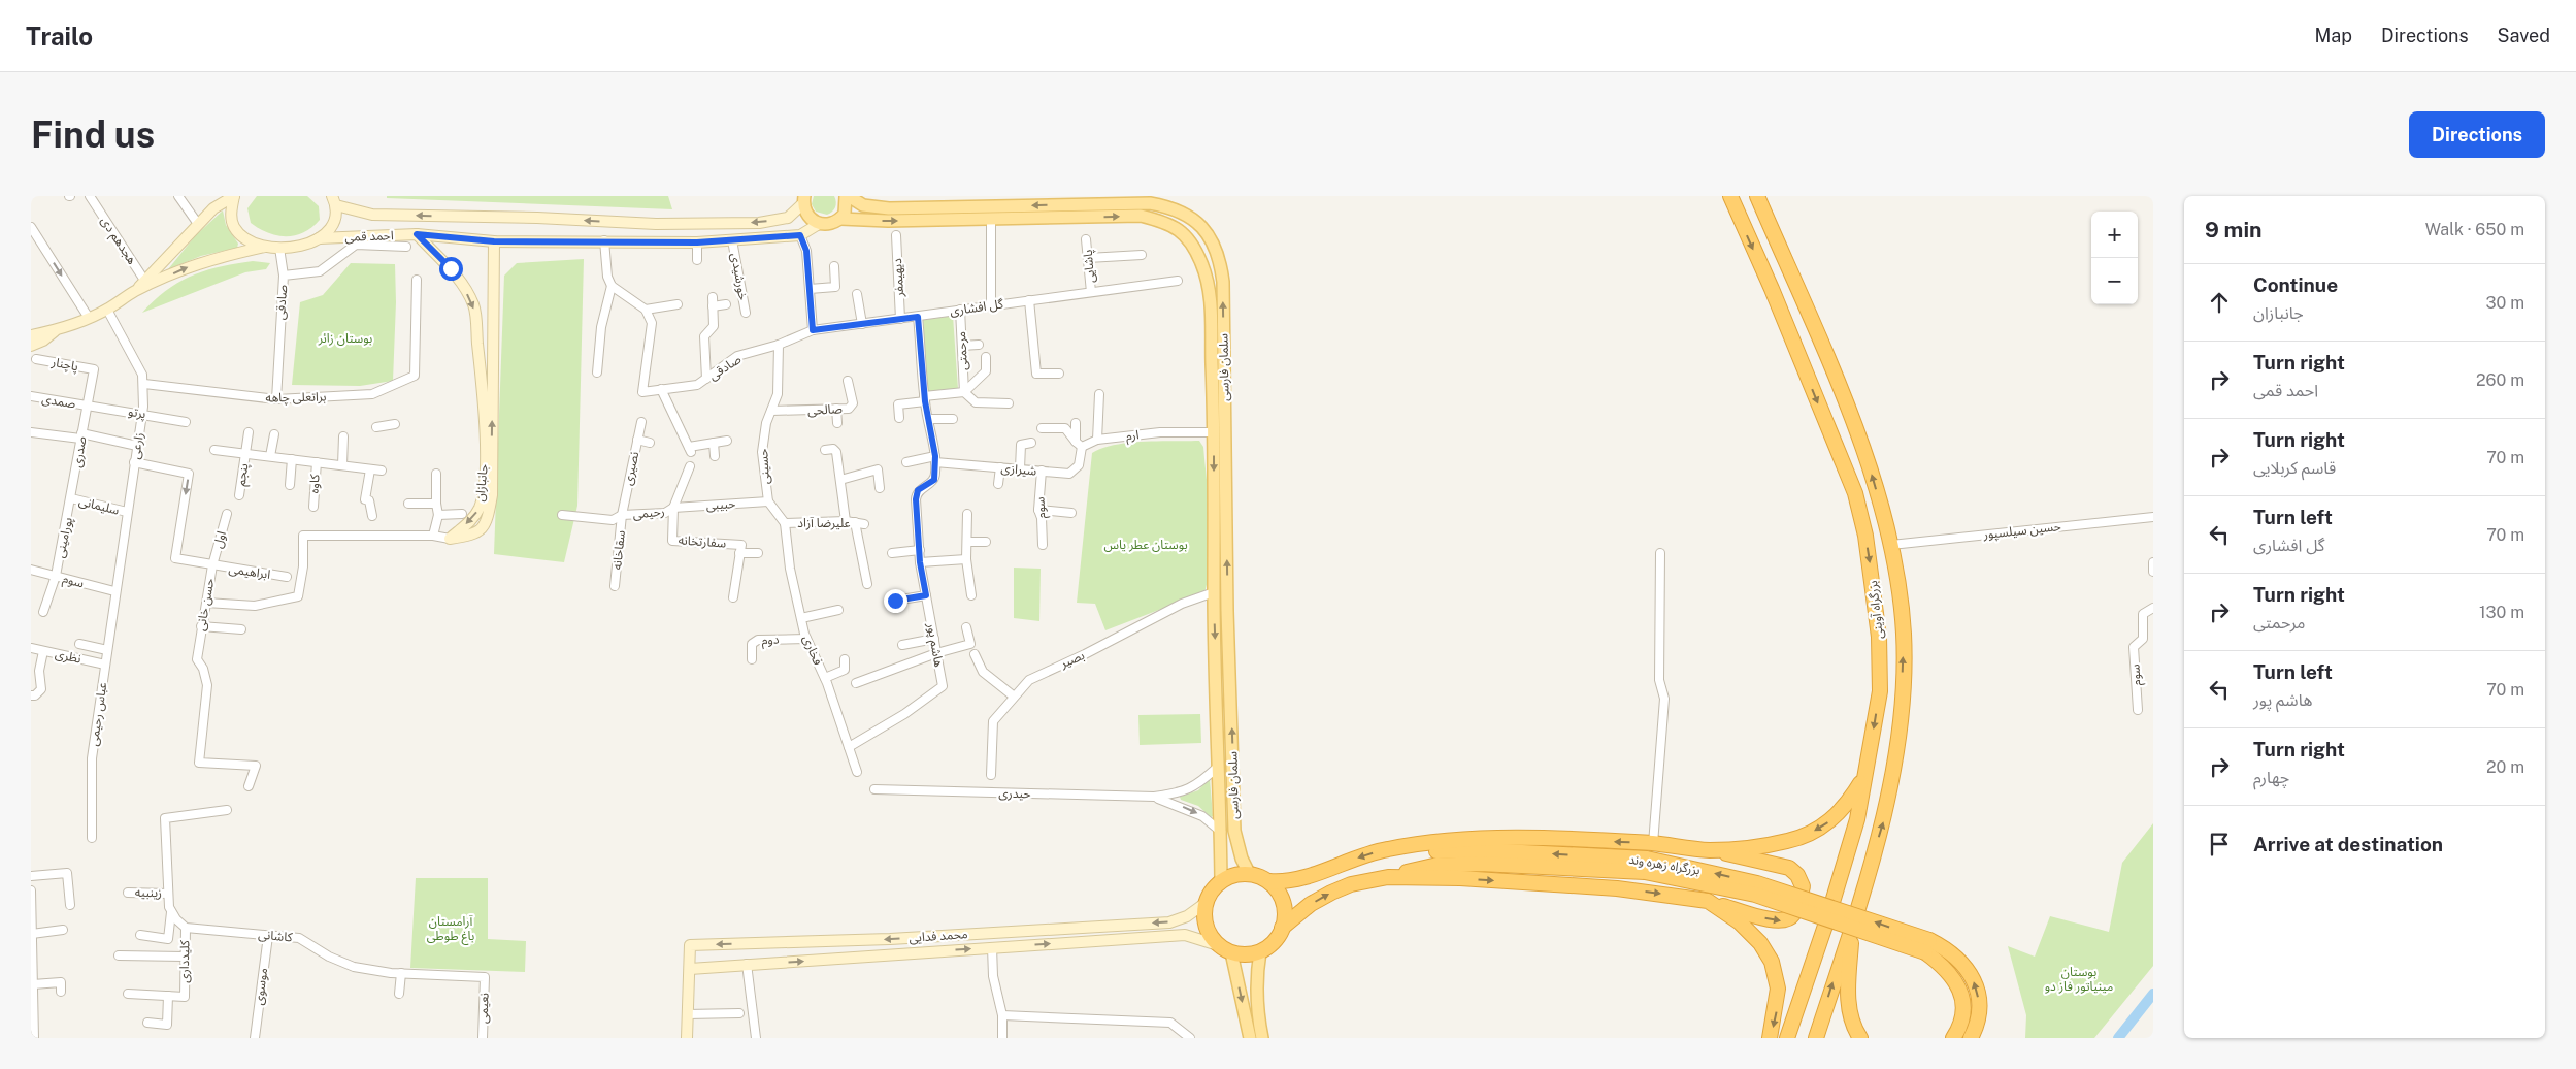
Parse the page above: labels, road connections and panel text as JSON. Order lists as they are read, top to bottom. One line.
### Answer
{"streets":{"highway":["بزرگراه آوینی","بزرگراه زهره وند"],"main road":["سلمان فارسی"],"street":["احمد قمی","هجدهم دی","پاشایی","خورشیدی","دیهیمفر","صادقی","گل افشاری","مرحمتی","پاچنار","براتعلی چاهه","صمدی","صالحی","پرتو","ارم","زارعی","صدری","حسینی","نصیری","شیرازی","پنجم","جانبازان","کاوه","حبیبی","سلیمانی","سوم","رحیمی","علیرضا آزاد","حسین سیلسپور","پورامینی","اول","سفارتخانه","سقاخانه","ابراهیمی","حسن خانی","دوم","هاشم پور","فخاری","نظری","بصیر","عباس رحیمی","حیدری","زینبیه","کاشانی","محمد فدایی","کلیدداری","موسوی","نعیمی"]},"crossings":[["احمد قمی","خورشیدی"],["احمد قمی","سلمان فارسی"],["احمد قمی","جانبازان"],["پاشایی","گل افشاری"],["دیهیمفر","گل افشاری"],["صادقی","گل افشاری"],["صادقی","براتعلی چاهه"],["صادقی","حسینی"],["گل افشاری","مرحمتی"],["گل افشاری","حسینی"],["پاچنار","صدری"],["سلمان فارسی","ارم"],["سلمان فارسی","بصیر"],["سلمان فارسی","بزرگراه زهره وند"],["سلمان فارسی","محمد فدایی"],["براتعلی چاهه","زارعی"],["صمدی","پرتو"],["صمدی","صدری"],["صالحی","حسینی"],["پرتو","زارعی"],["پرتو","صدری"],["ارم","شیرازی"],["زارعی","سلیمانی"],["زارعی","سوم"],["زارعی","حسن خانی"],["زارعی","عباس رحیمی"],["صدری","سلیمانی"],["صدری","پورامینی"],["حسینی","حبیبی"],["حسینی","علیرضا آزاد"],["حسینی","فخاری"],["نصیری","رحیمی"],["نصیری","سقاخانه"],["شیرازی","سوم"],["شیرازی","هاشم پور"],["حبیبی","رحیمی"],["حبیبی","سفارتخانه"],["سلیمانی","پورامینی"],["سوم","پورامینی"],["سوم","عباس رحیمی"],["رحیمی","سفارتخانه"],["رحیمی","سقاخانه"],["علیرضا آزاد","فخاری"],["حسین سیلسپور","بزرگراه آوینی"],["اول","ابراهیمی"],["اول","حسن خانی"],["ابراهیمی","حسن خانی"],["بزرگراه آوینی","بزرگراه زهره وند"],["دوم","فخاری"],["هاشم پور","فخاری"],["نظری","عباس رحیمی"],["بزرگراه زهره وند","محمد فدایی"],["کاشانی","کلیدداری"],["کاشانی","موسوی"],["کاشانی","نعیمی"]],"parks":["بوستان زائر","بوستان عطر یاس","آرامستان باغ طوطی","بوستان مینیاتور فاز دو"],"page":{"header":"Trailo","nav":["Map","Directions","Saved"],"buttons":"Directions","title":"Find us","heading":["9 min","Walk · 650 m"],"map_buttons":["+","−"],"list":[["Continue","جانبازان","30 m"],["Turn right","احمد قمی","260 m"],["Turn right","قاسم کربلایی","70 m"],["Turn left","گل افشاری","70 m"],["Turn right","مرحمتی","130 m"],["Turn left","هاشم پور","70 m"],["Turn right","چهارم","20 m"],"Arrive at destination"]}}
